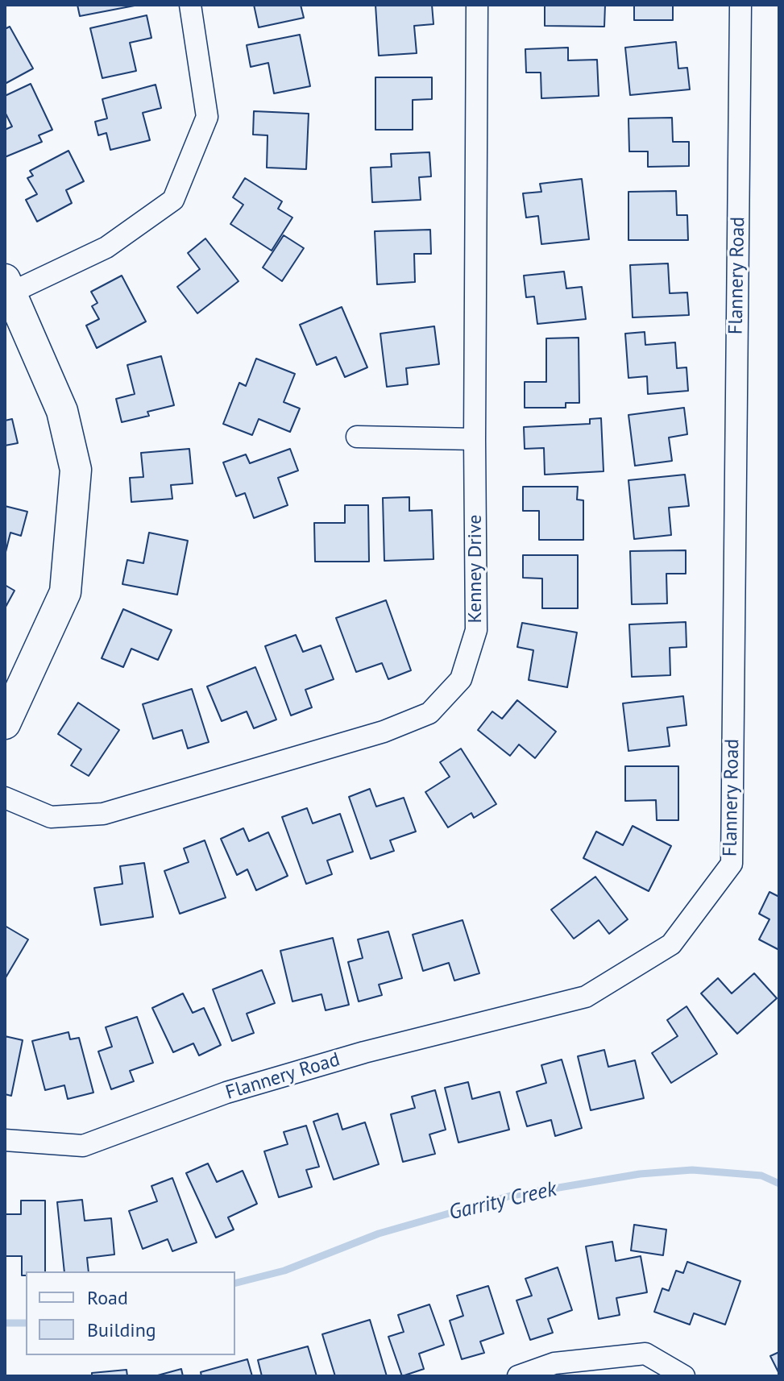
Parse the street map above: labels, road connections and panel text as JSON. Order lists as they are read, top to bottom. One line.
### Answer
{"streets":{"street":["Flannery Road","Kenney Drive"]},"water":["Garrity Creek"],"legend":["Road","Building"]}
